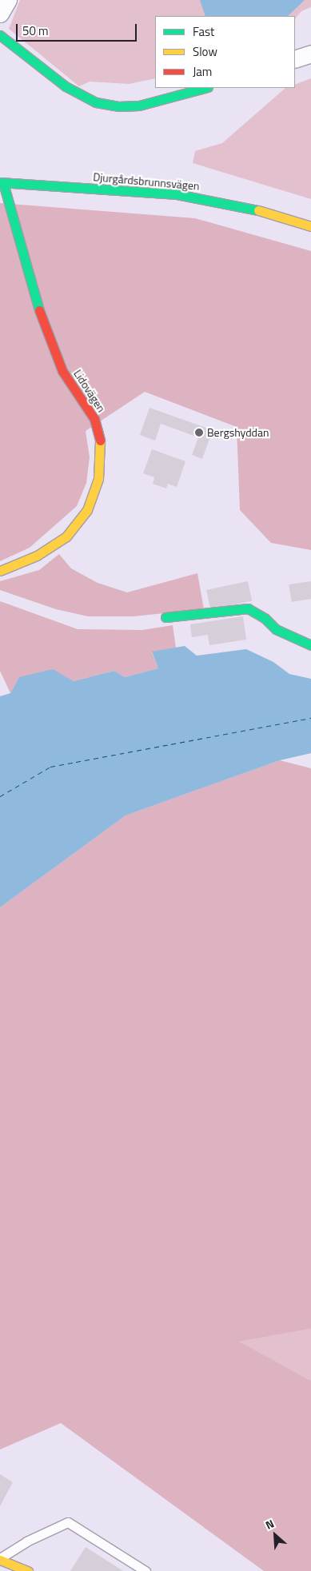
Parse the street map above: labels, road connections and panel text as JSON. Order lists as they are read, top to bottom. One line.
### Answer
{"streets":{"street":["Djurgårdsbrunnsvägen","Lidovägen"]},"crossings":[["Djurgårdsbrunnsvägen","Lidovägen"]],"places":["Bergshyddan"],"legend":["Fast","Slow","Jam"],"scale_bar":"50 m","north":"top left"}
